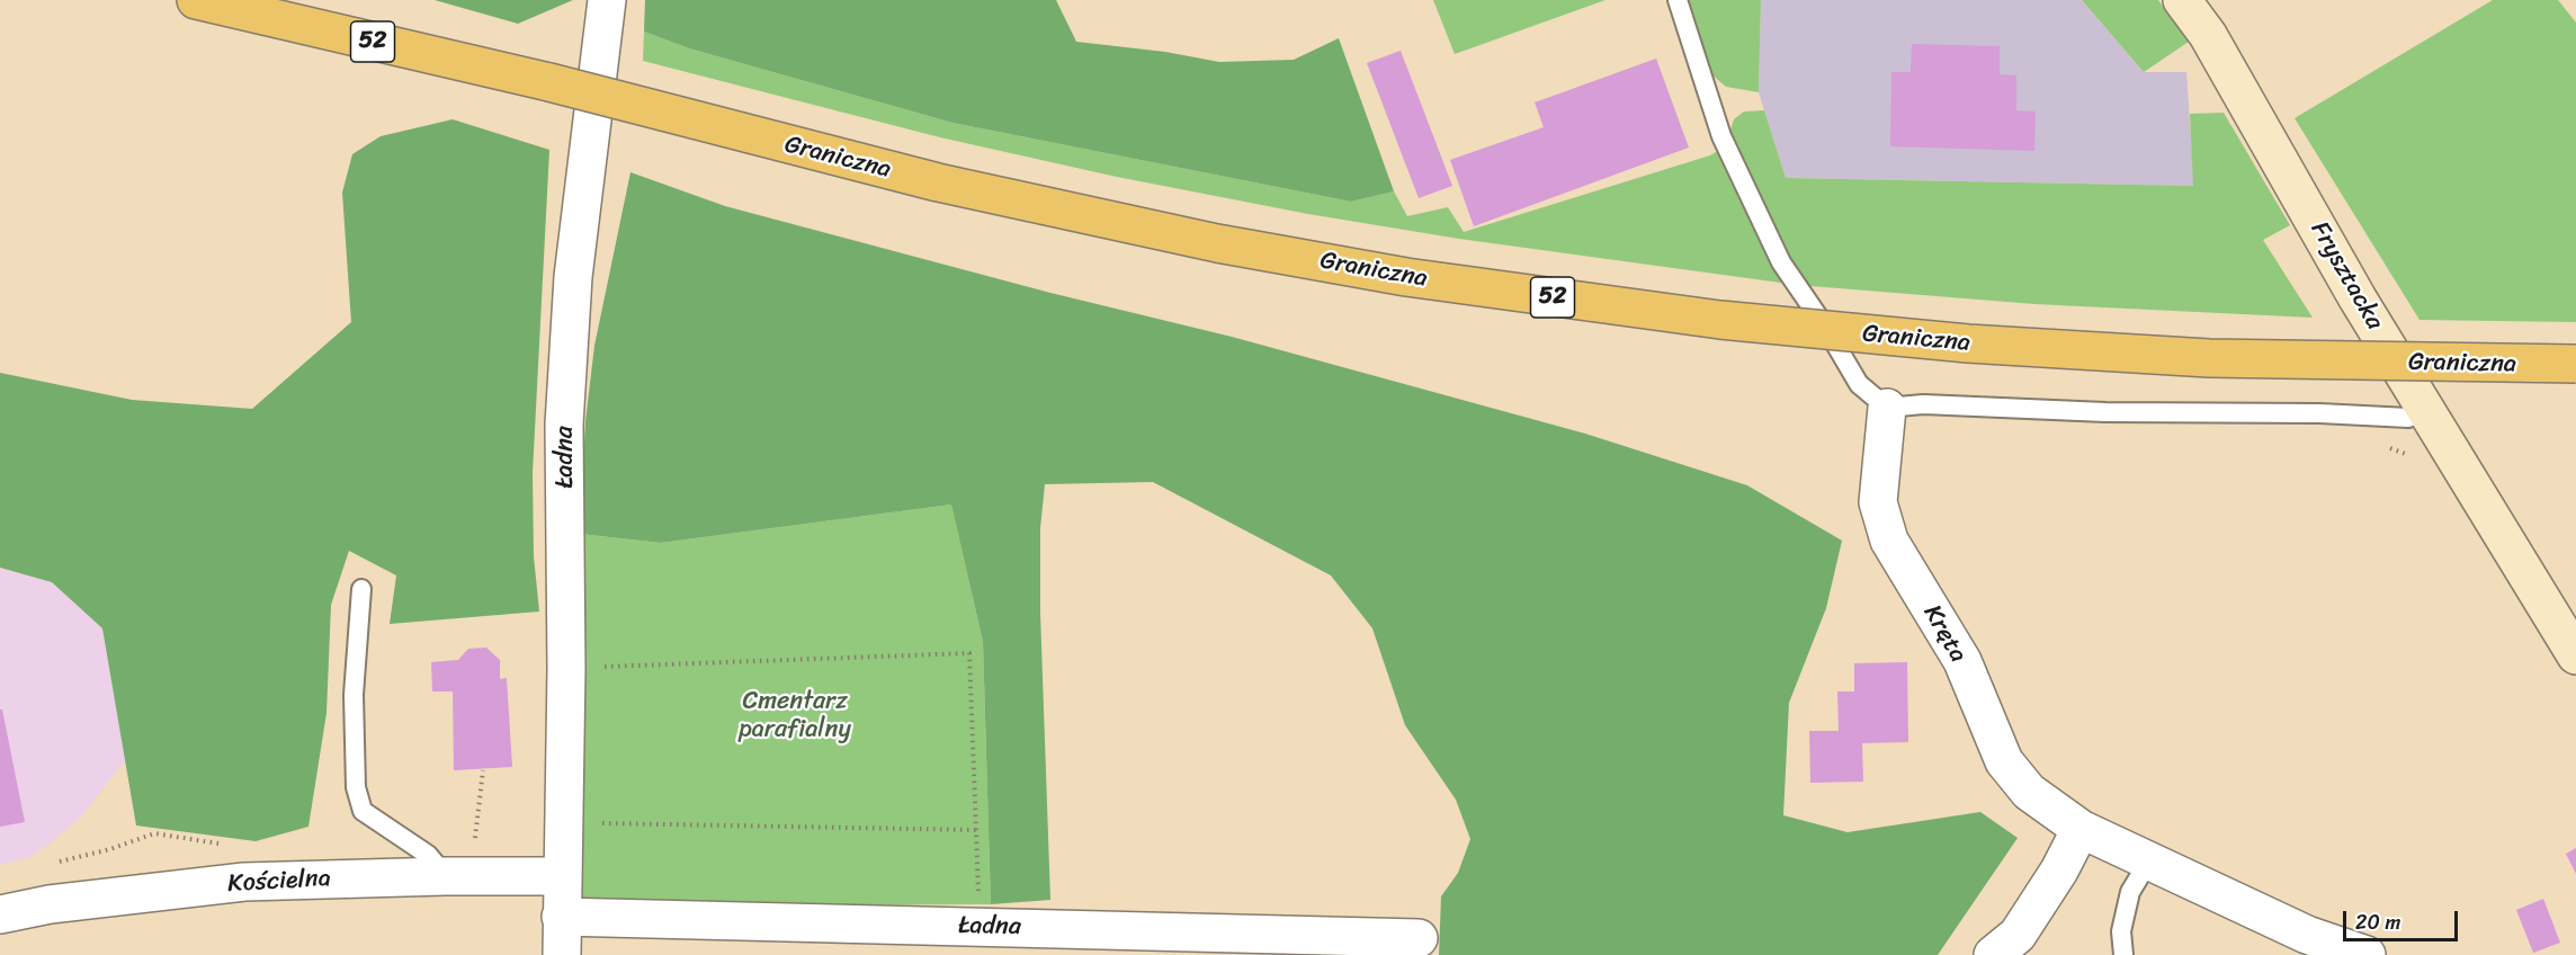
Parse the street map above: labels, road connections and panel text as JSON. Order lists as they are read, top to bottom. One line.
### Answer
{"streets":{"highway":["52","Graniczna"],"street":["Frysztacka","Ładna","Kręta","Kościelna"]},"crossings":[["Ładna","Kościelna"]],"parks":["Cmentarz parafialny"],"scale_bar":"20 m"}
